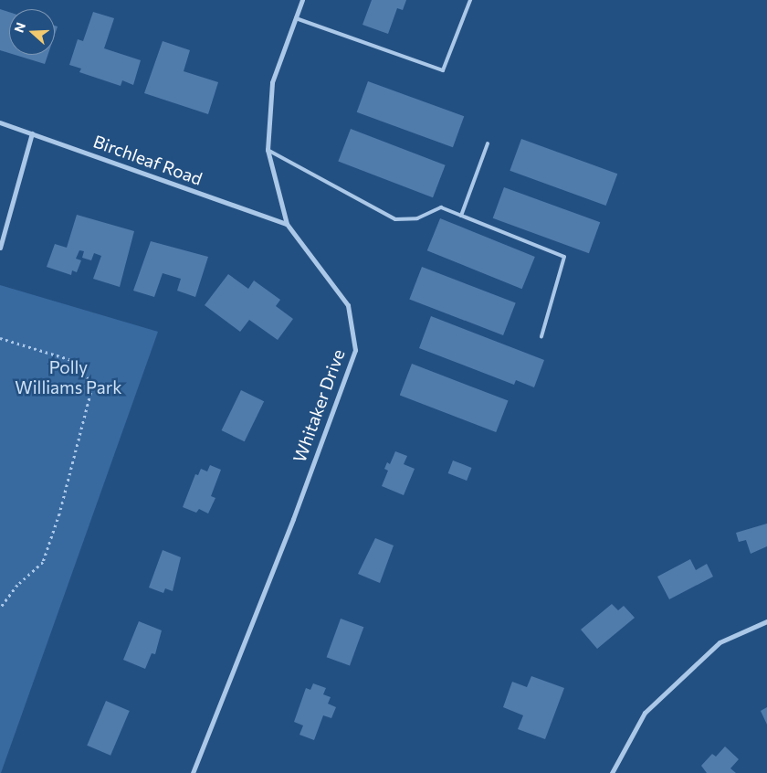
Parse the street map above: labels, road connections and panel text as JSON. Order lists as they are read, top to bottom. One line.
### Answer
{"streets":{"street":["Birchleaf Road","Whitaker Drive"]},"crossings":[["Birchleaf Road","Whitaker Drive"]],"parks":["Polly Williams Park"],"north":"left"}
